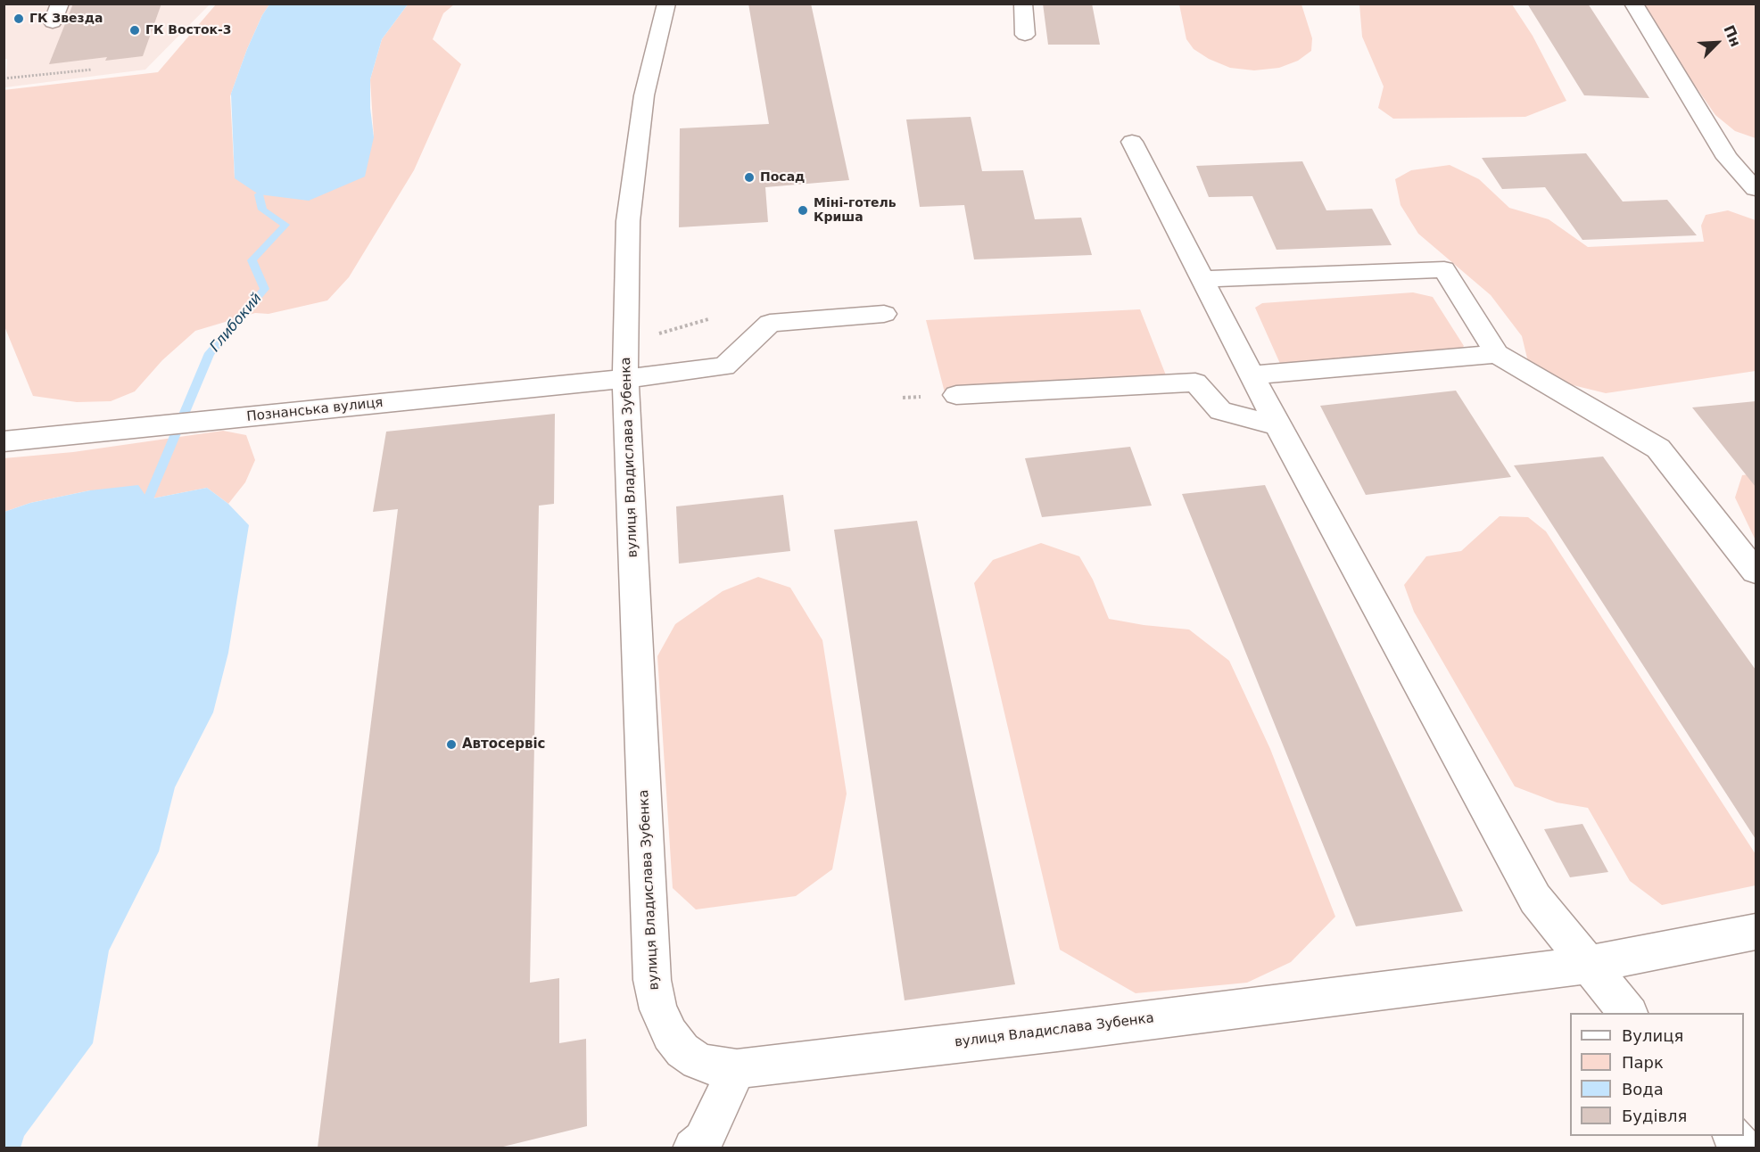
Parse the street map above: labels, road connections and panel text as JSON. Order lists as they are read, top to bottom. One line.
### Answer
{"streets":{"street":["Познанська вулиця","вулиця Владислава Зубенка"]},"crossings":[["Познанська вулиця","вулиця Владислава Зубенка"]],"water":["Глибокий"],"places":["ГК Звезда","ГК Восток-3","Посад","Міні-готель Криша","Автосервіс"],"legend":["Вулиця","Парк","Вода","Будівля"],"north":"top right"}
